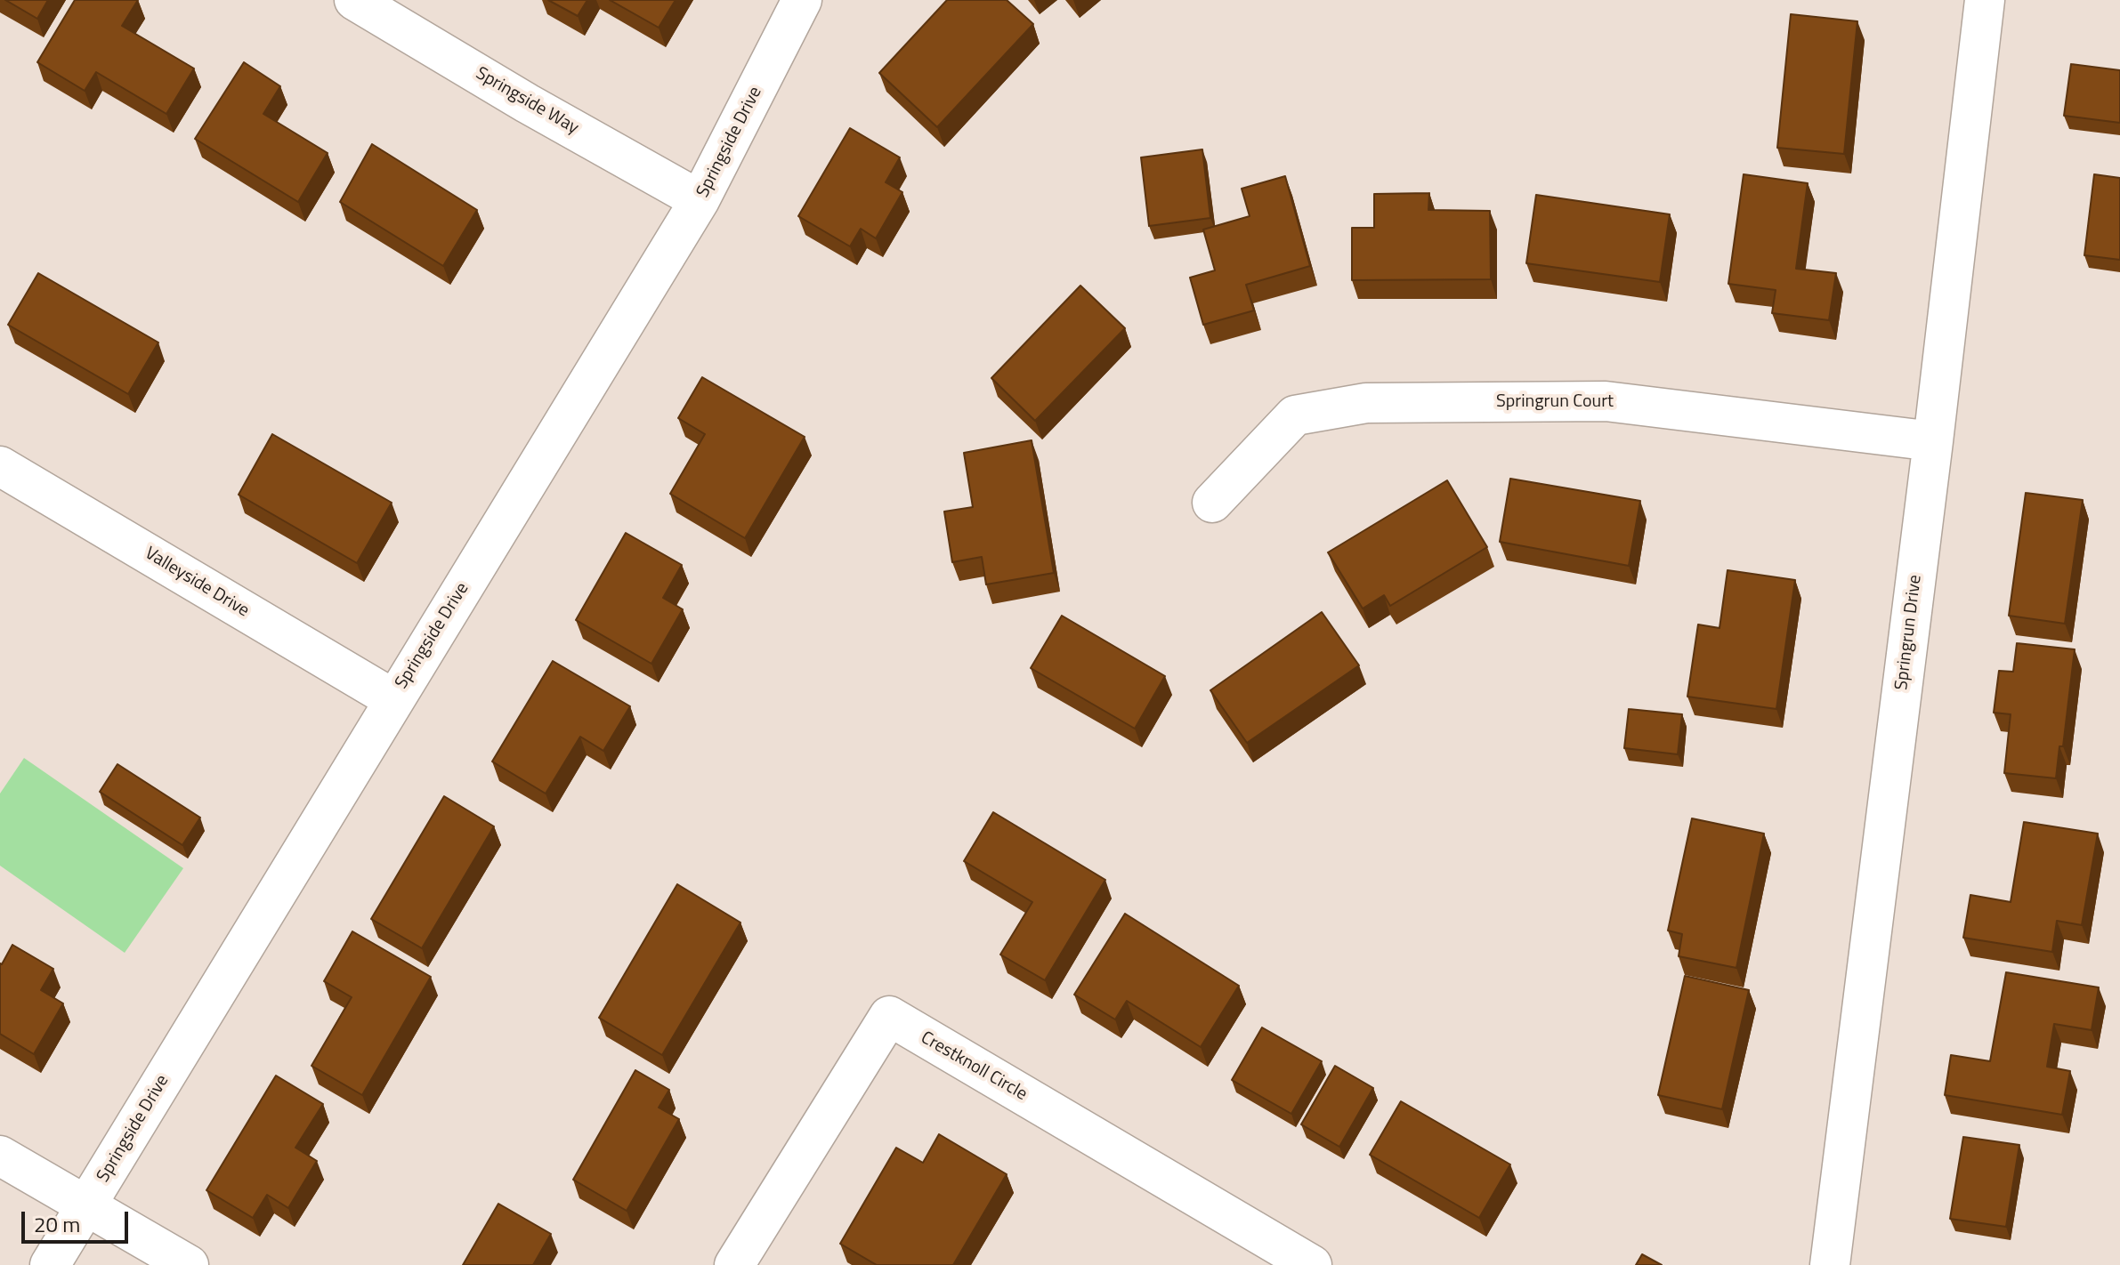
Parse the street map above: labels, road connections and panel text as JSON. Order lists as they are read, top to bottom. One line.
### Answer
{"streets":{"street":["Springside Way","Springside Drive","Springrun Court","Valleyside Drive","Springrun Drive","Crestknoll Circle"]},"crossings":[["Springside Way","Springside Drive"],["Springside Drive","Valleyside Drive"],["Springrun Court","Springrun Drive"]],"scale_bar":"20 m"}
